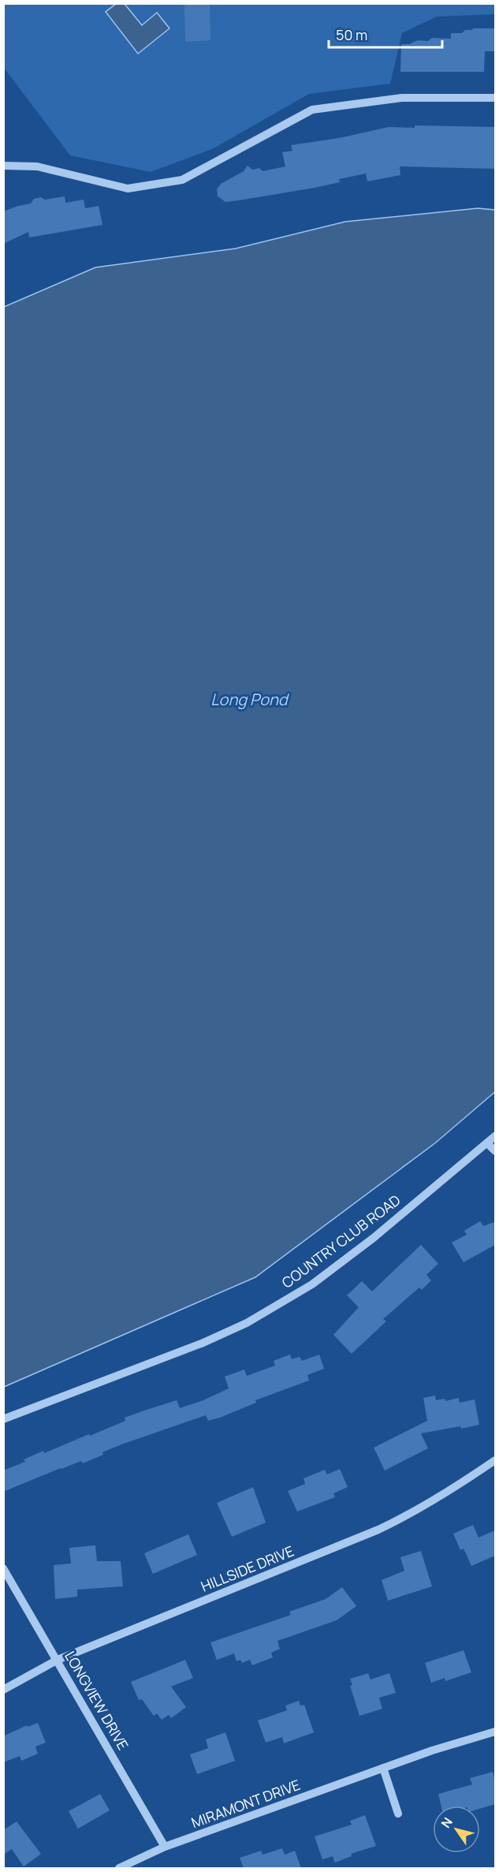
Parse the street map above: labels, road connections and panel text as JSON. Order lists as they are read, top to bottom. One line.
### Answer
{"streets":{"street":["COUNTRY CLUB ROAD","HILLSIDE DRIVE","LONGVIEW DRIVE","MIRAMONT DRIVE"]},"crossings":[["HILLSIDE DRIVE","LONGVIEW DRIVE"],["LONGVIEW DRIVE","MIRAMONT DRIVE"]],"water":["Long Pond"],"scale_bar":"50 m","north":"top left"}
